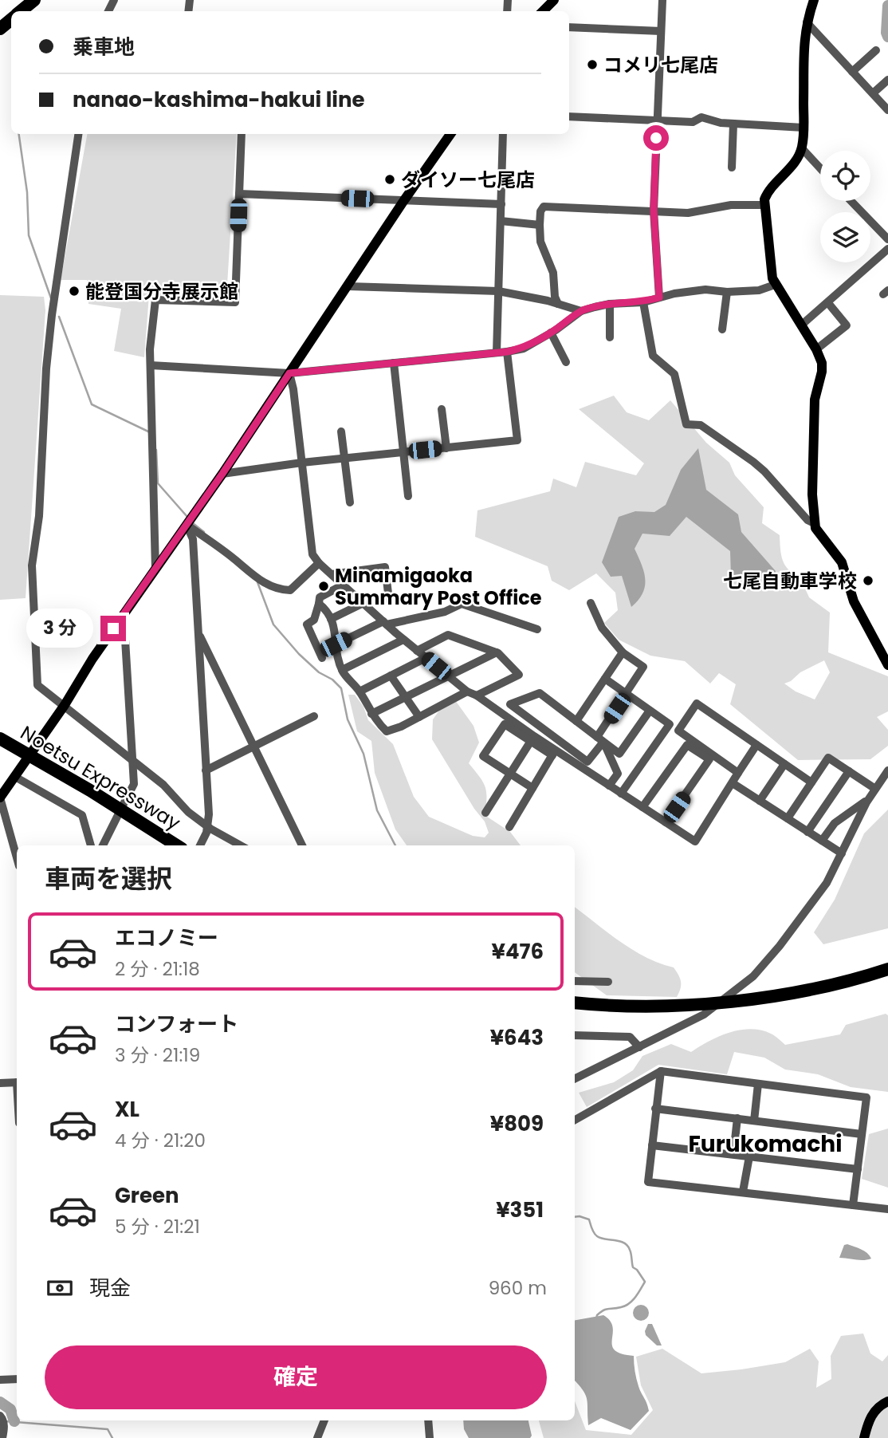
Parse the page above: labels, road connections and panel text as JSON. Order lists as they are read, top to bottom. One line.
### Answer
{"streets":{"highway":["Noetsu Expressway"]},"districts":["Furukomachi"],"places":["コメリ七尾店","ダイソー七尾店","能登国分寺展示館","七尾自動車学校","Minamigaoka Summary Post Office"],"page":{"banner":["乗車地","nanao-kashima-hakui line"],"bubble":"3 分","heading":"車両を選択","list":[{"name":"エコノミー","note":"2 分 · 21:18","value":"¥476"},{"name":"コンフォート","note":"3 分 · 21:19","value":"¥643"},{"name":"XL","note":"4 分 · 21:20","value":"¥809"},{"name":"Green","note":"5 分 · 21:21","value":"¥351"}],"pay":["現金","960 m"],"buttons":"確定"}}
